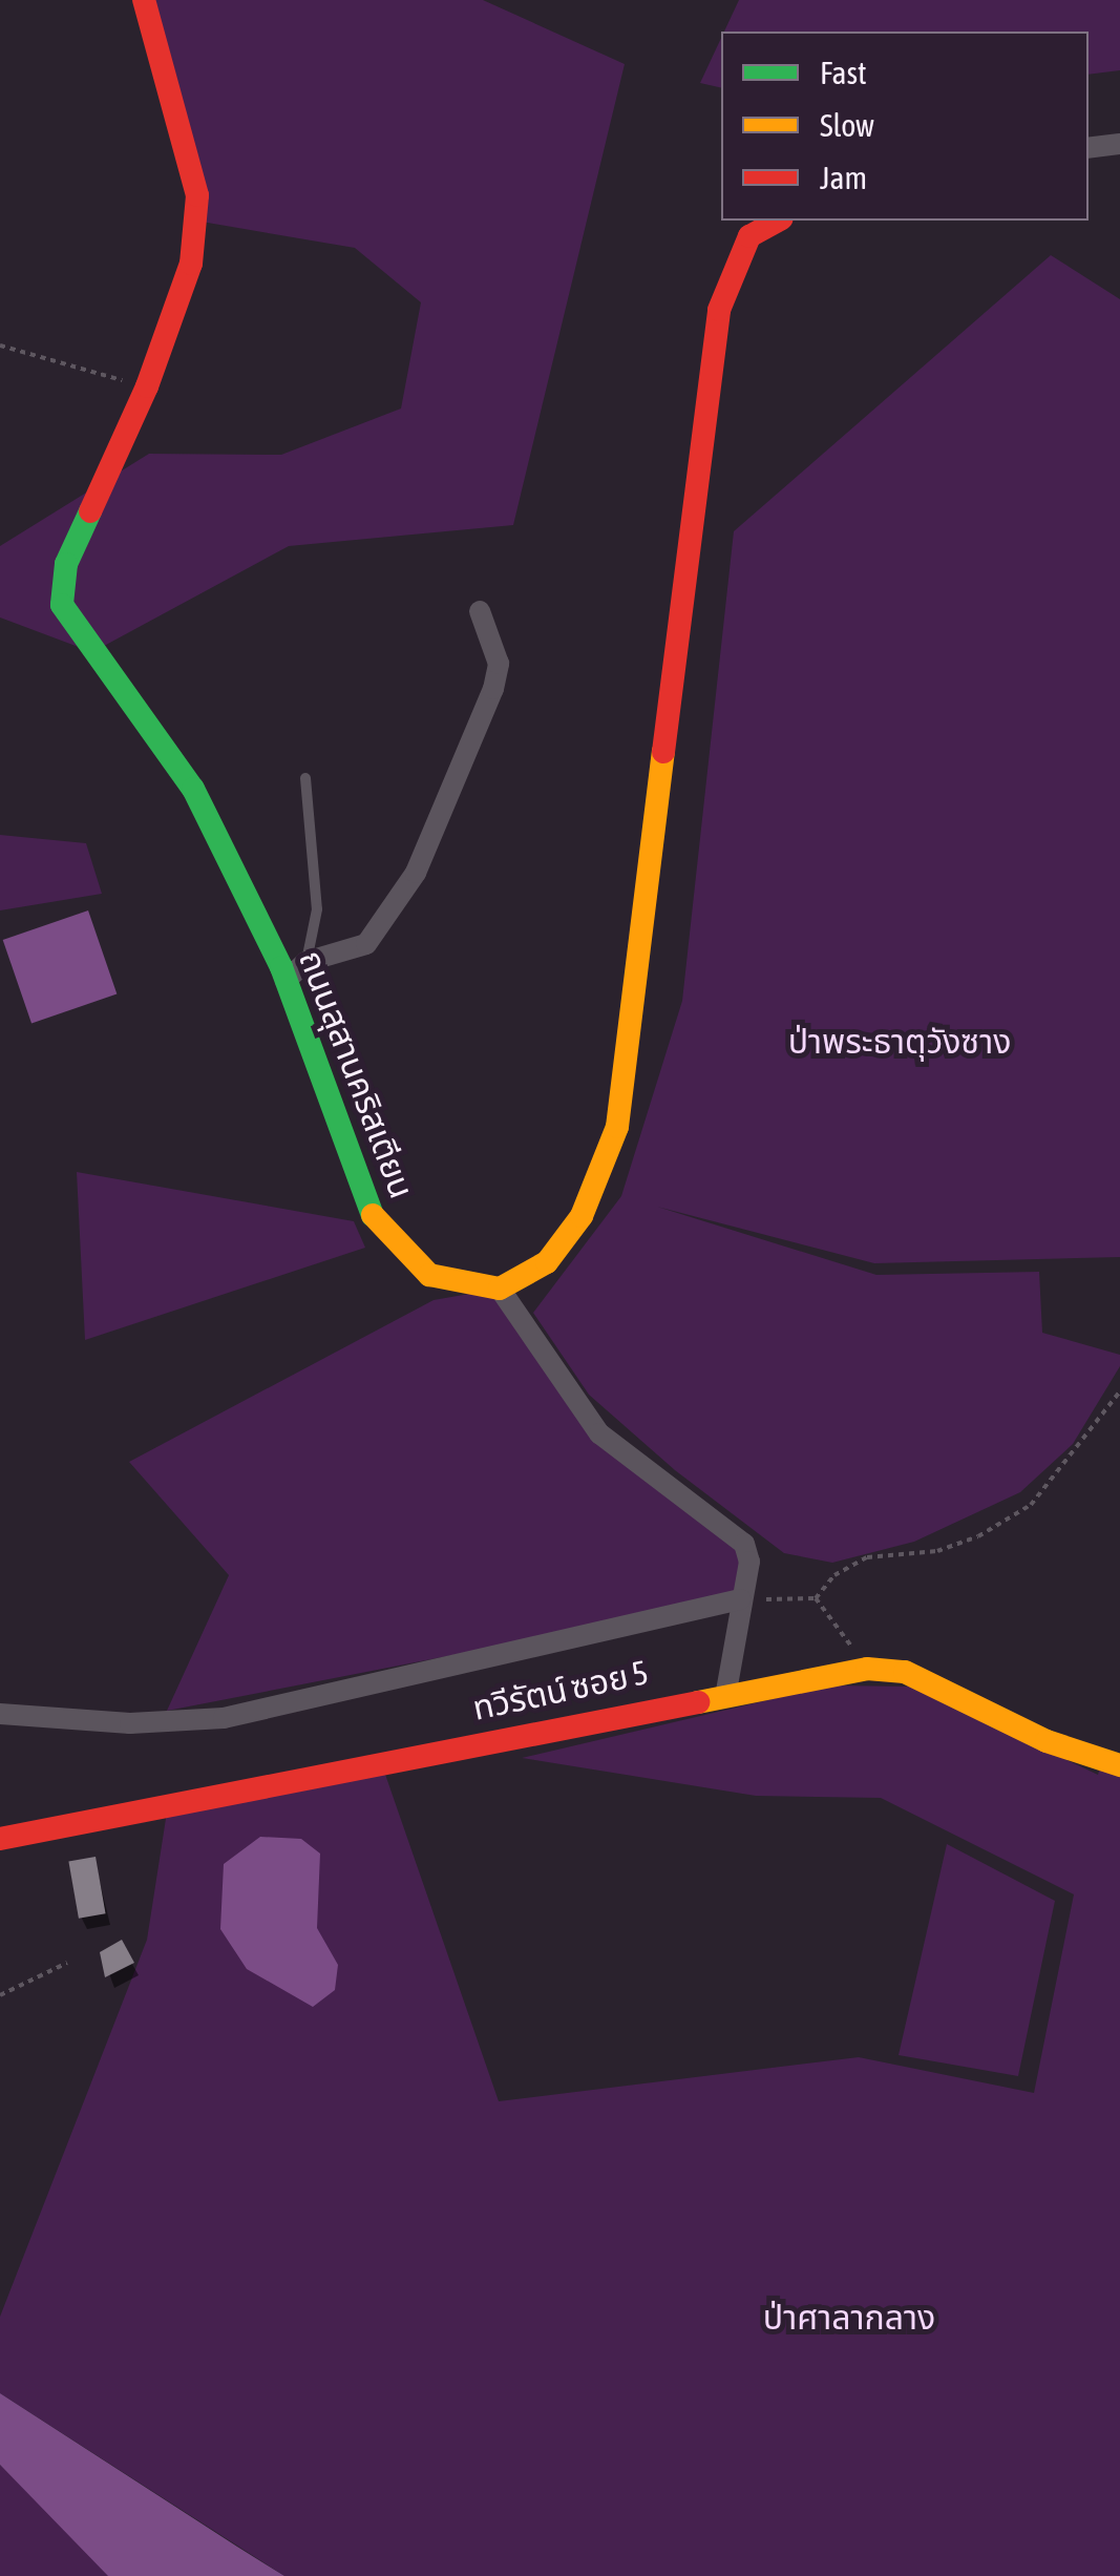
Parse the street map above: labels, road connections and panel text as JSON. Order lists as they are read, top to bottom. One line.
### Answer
{"streets":{"street":["ถนนสุสานคริสเตียน","ทวีรัตน์ ซอย 5"]},"parks":["ป่าพระธาตุวังซาง","ป่าศาลากลาง"],"legend":["Fast","Slow","Jam"]}
